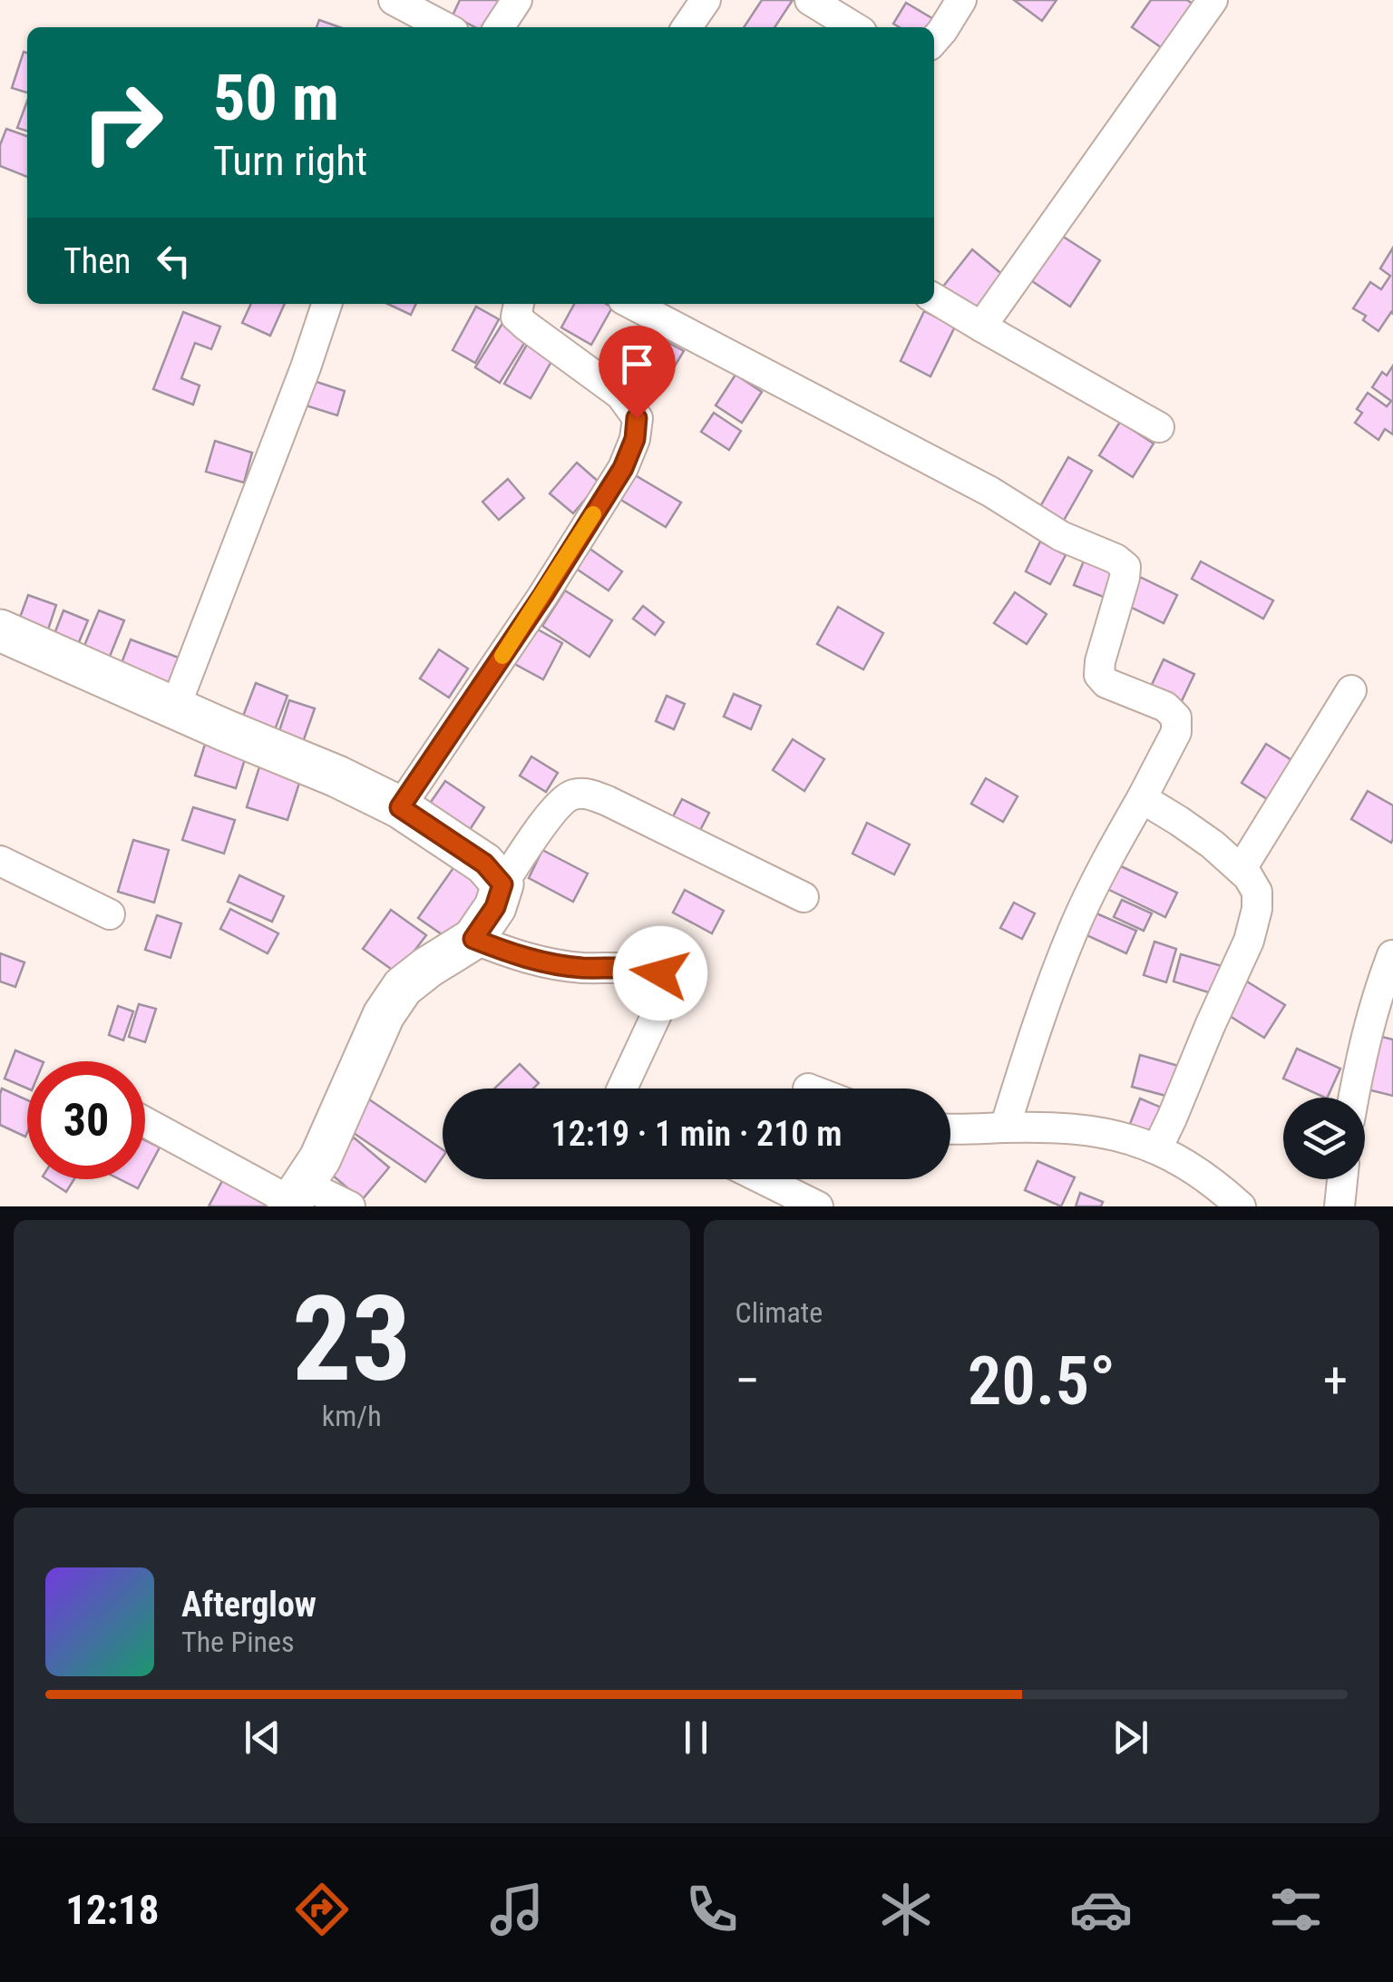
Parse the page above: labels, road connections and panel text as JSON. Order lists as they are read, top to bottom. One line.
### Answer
{"page":{"turn":["50 m","Turn right"],"then":"Then","limit":"30","trip":"12:19 · 1 min · 210 m","tile":[["23","km/h"],"Climate"],"heat":["−","20.5°","+"],"song":["Afterglow","The Pines"],"tabs":"12:18"}}
